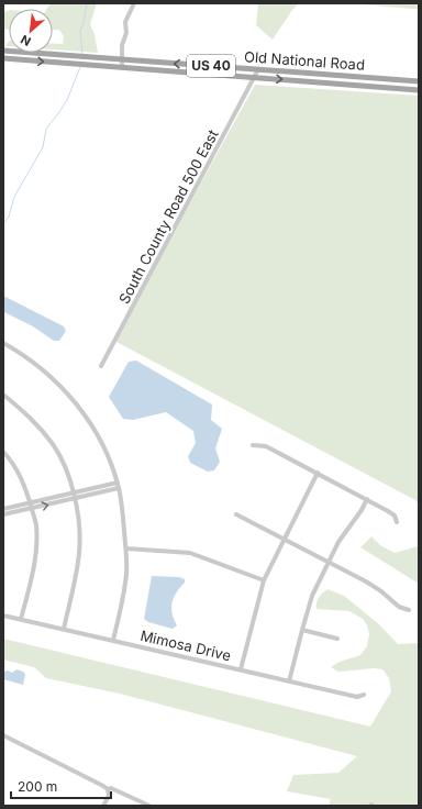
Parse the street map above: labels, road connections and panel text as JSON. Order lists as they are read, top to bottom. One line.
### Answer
{"streets":{"main road":["Old National Road","US 40"],"street":["South County Road 500 East","Mimosa Drive"]},"crossings":[["Old National Road","South County Road 500 East"]],"scale_bar":"200 m","north":"bottom left"}
